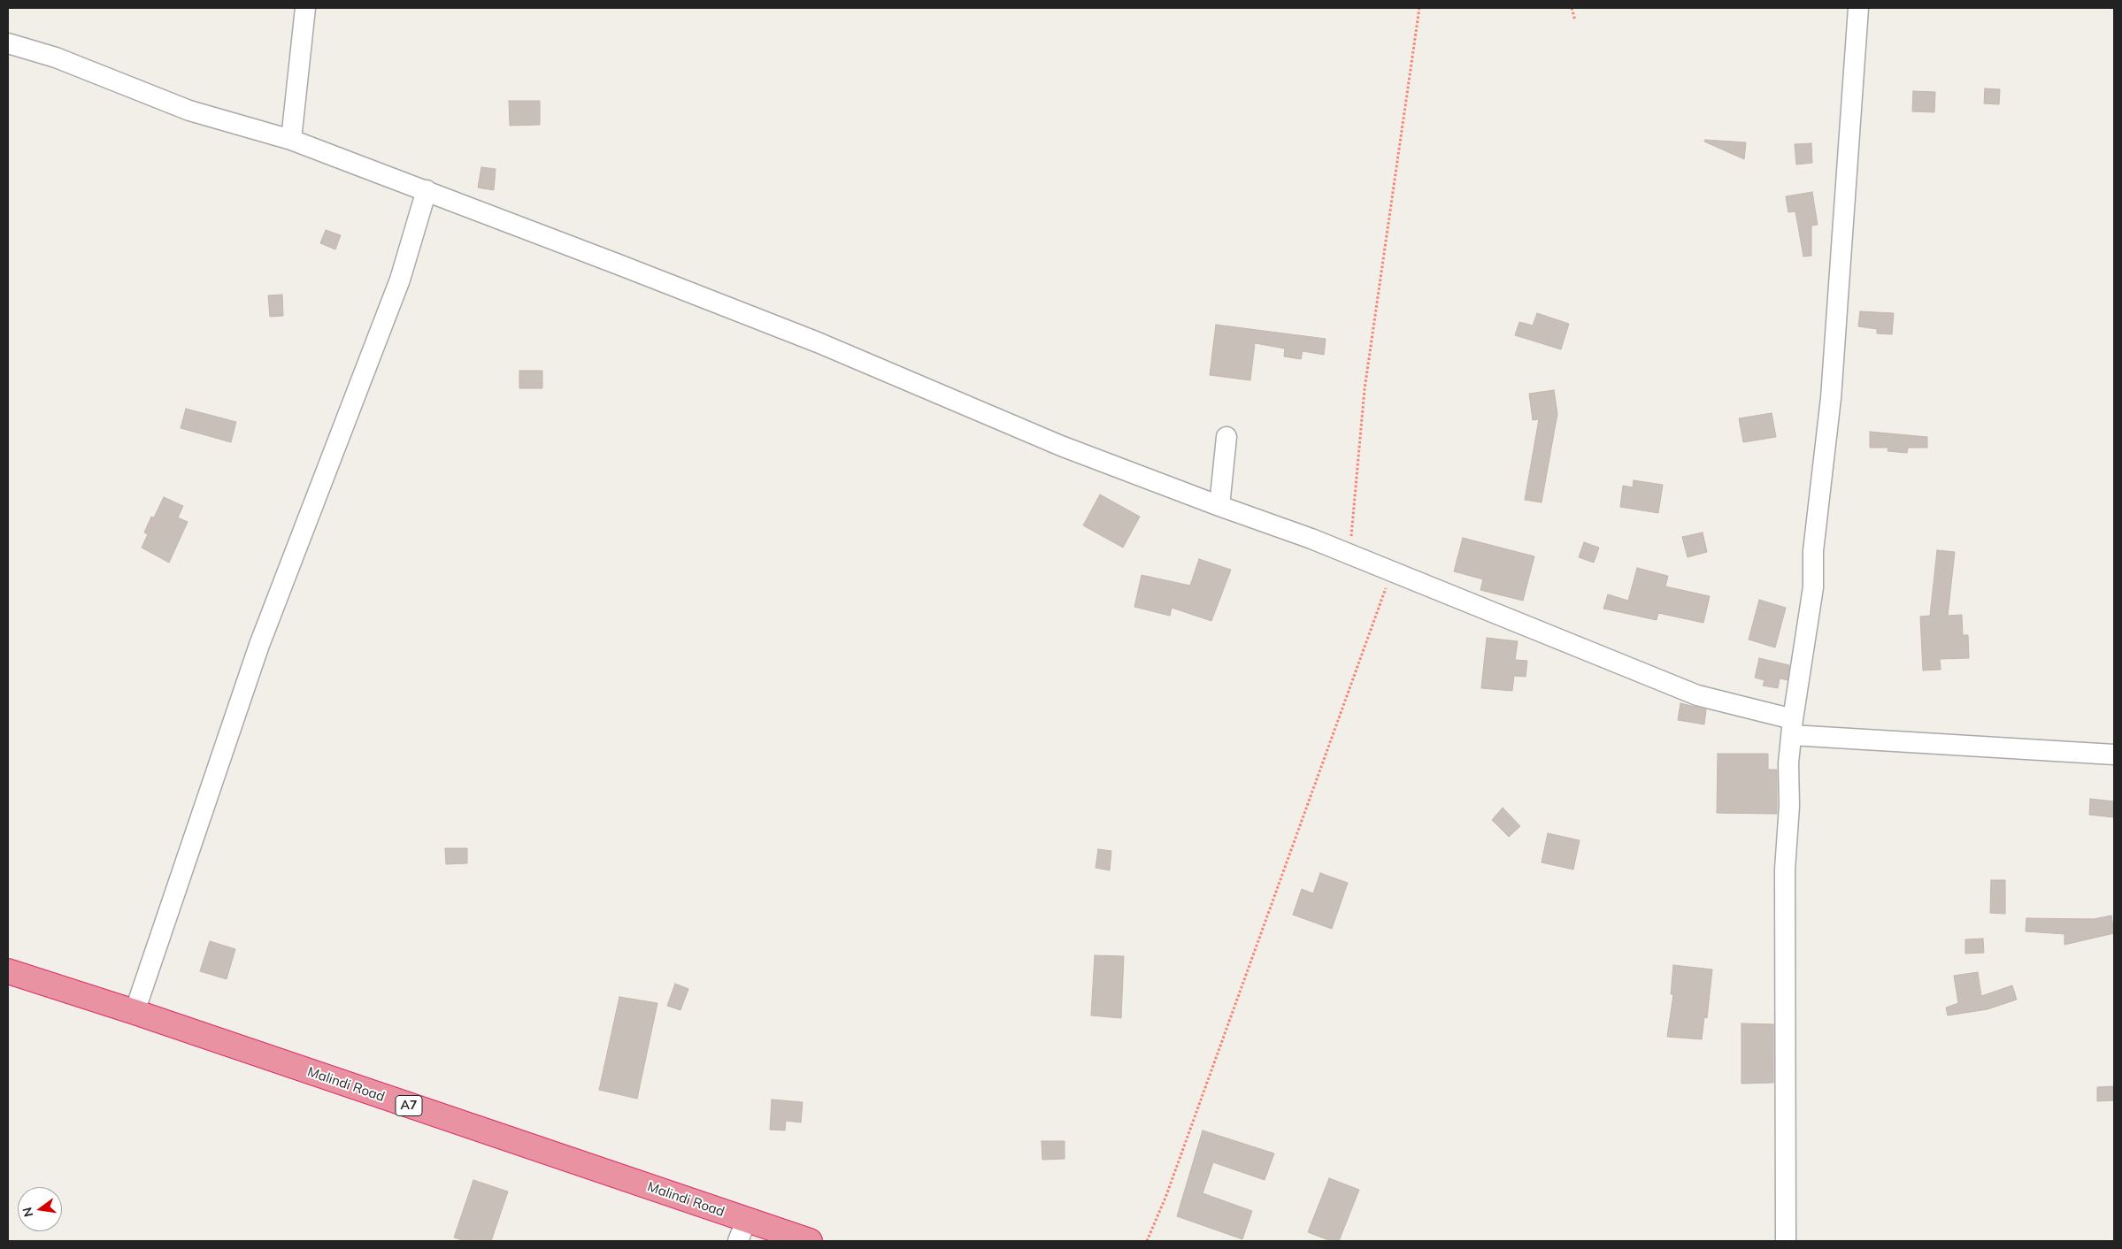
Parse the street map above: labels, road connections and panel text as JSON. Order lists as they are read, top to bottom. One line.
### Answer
{"streets":{"highway":["Malindi Road","A7"]},"north":"left"}
